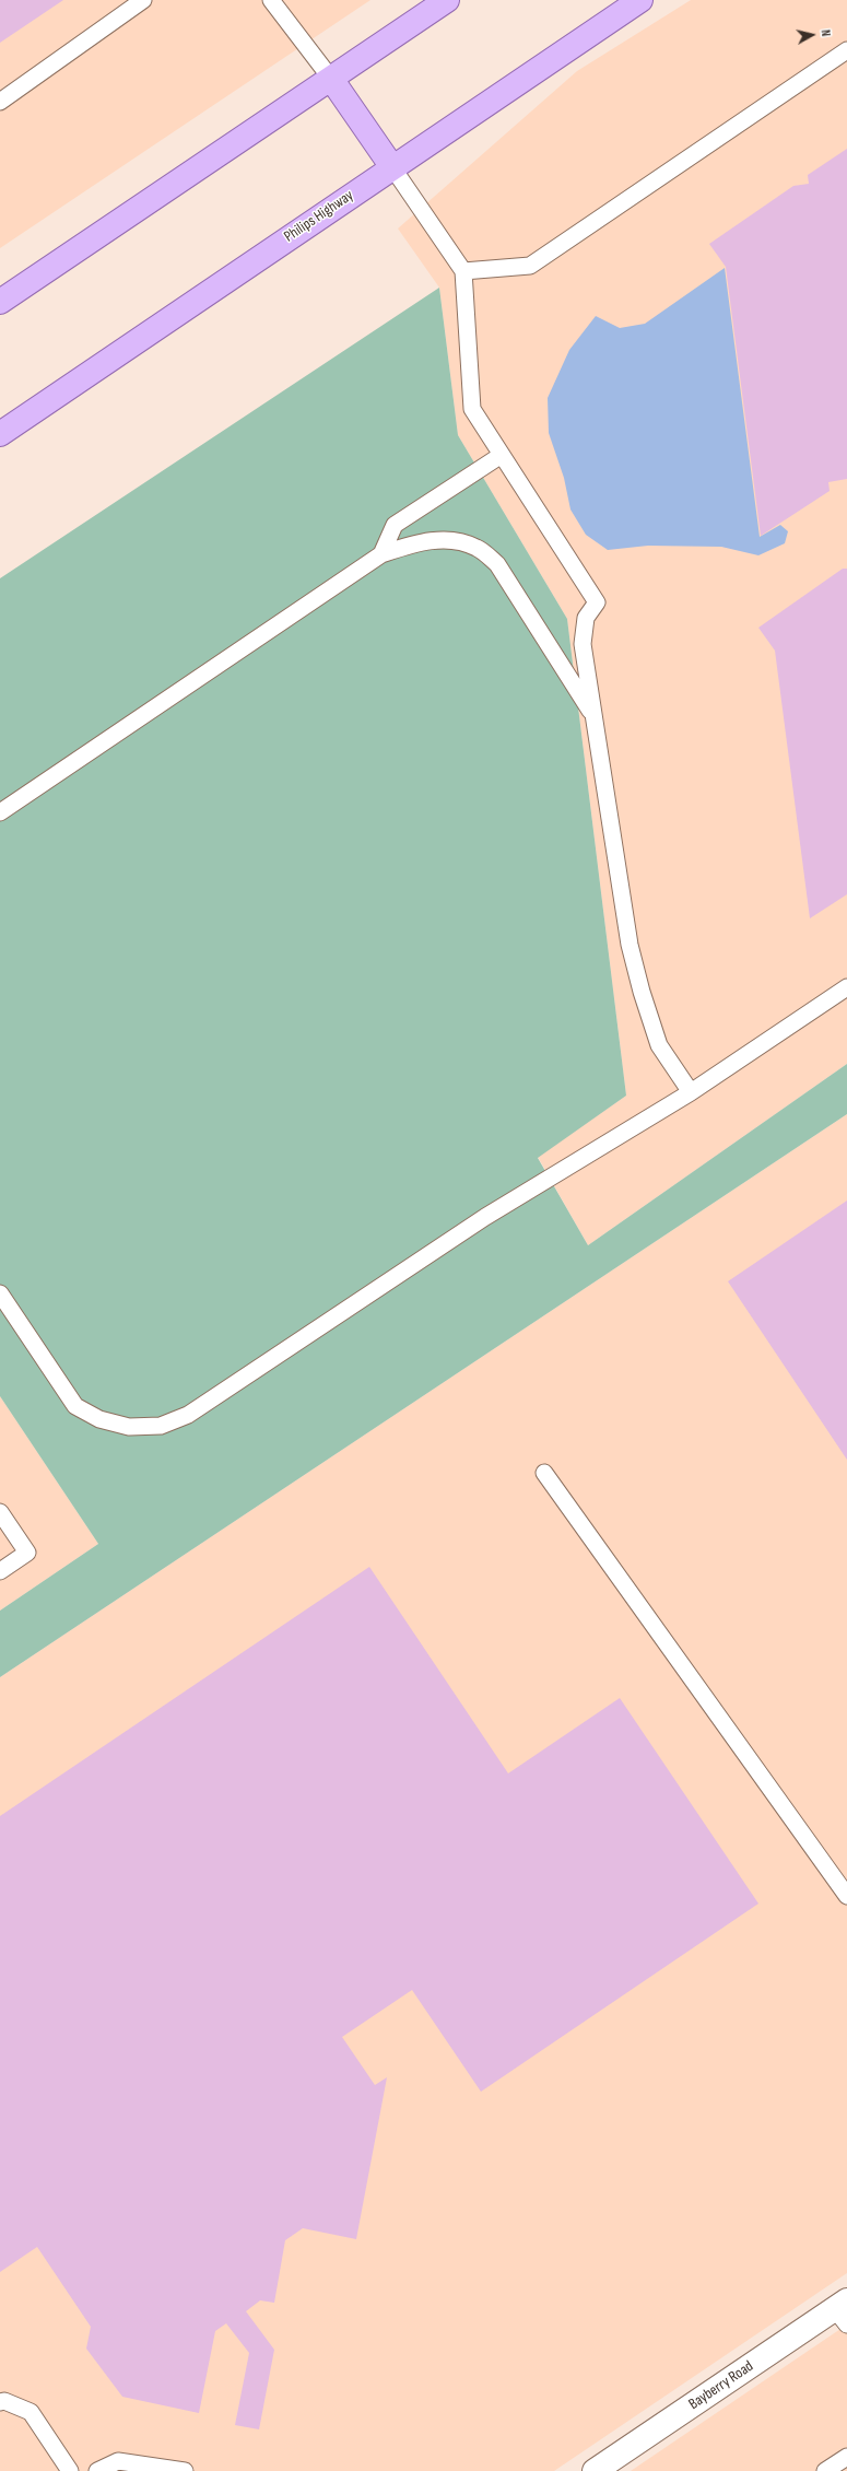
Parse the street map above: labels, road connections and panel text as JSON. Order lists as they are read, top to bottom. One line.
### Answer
{"streets":{"main road":["Philips Highway"],"street":["Bayberry Road"]},"north":"right"}
